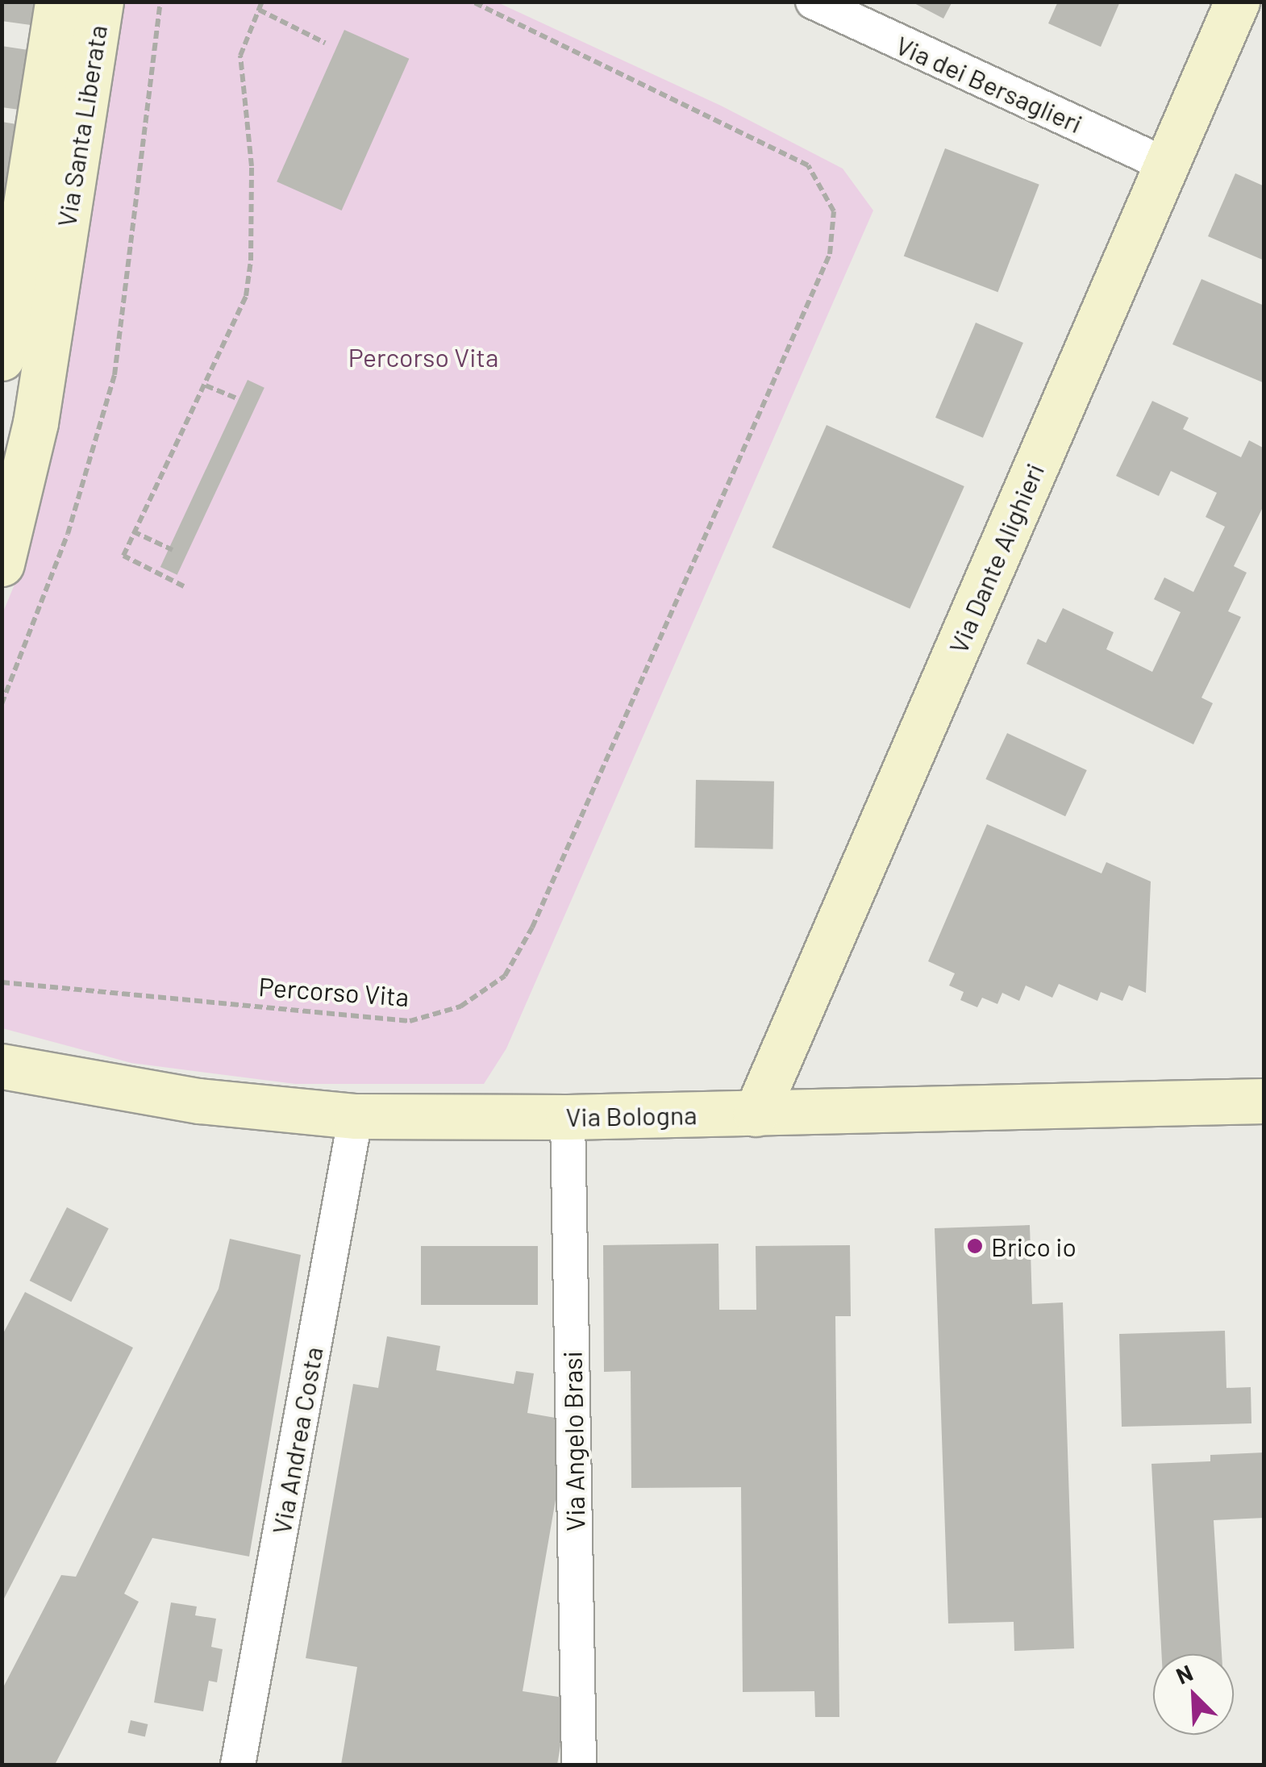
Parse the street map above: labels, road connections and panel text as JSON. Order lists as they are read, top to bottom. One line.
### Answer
{"streets":{"street":["Via dei Bersaglieri","Via Santa Liberata","Via Dante Alighieri","Via Bologna","Via Andrea Costa","Via Angelo Brasi"],"path":["Percorso Vita"]},"crossings":[["Via dei Bersaglieri","Via Dante Alighieri"],["Via Dante Alighieri","Via Bologna"],["Via Bologna","Via Andrea Costa"],["Via Bologna","Via Angelo Brasi"]],"parks":["Percorso Vita"],"places":["Brico io"],"north":"top left"}
